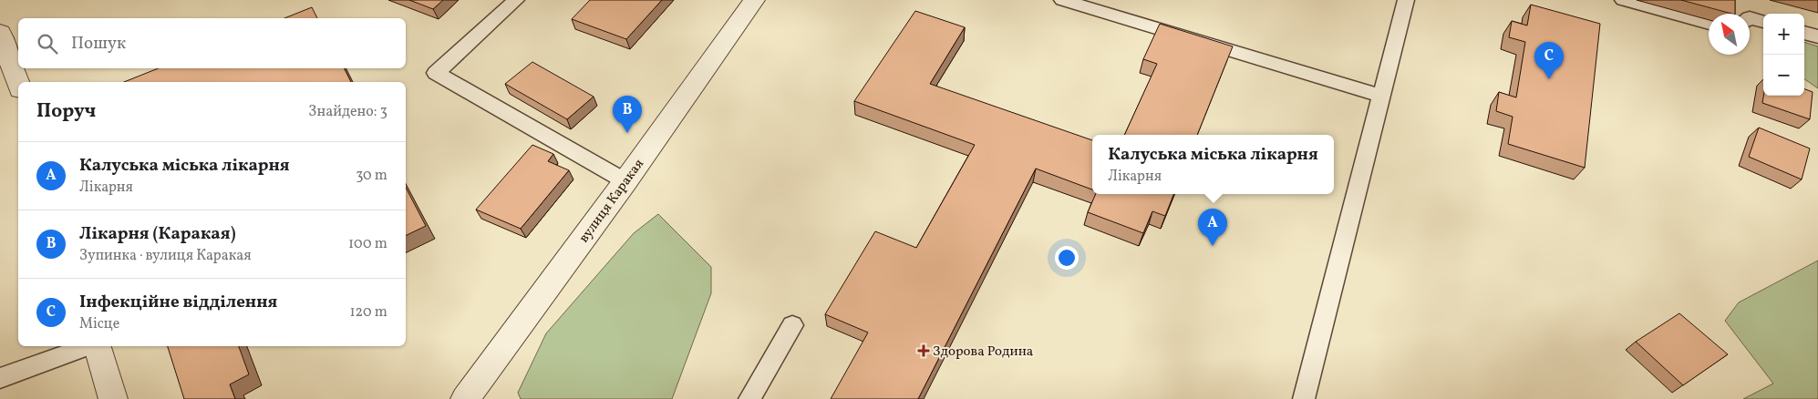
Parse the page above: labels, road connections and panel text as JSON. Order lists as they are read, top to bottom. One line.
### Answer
{"streets":{"street":["вулиця Каракая"]},"places":{"health":["Здорова Родина"]},"north":"top left","page":{"map_buttons":["+","−"],"search":"Пошук","pins":["C","B","A"],"heading":["Поруч","Знайдено: 3"],"popup":["Калуська міська лікарня","Лікарня"],"list":[{"mark":"A","name":"Калуська міська лікарня","note":"Лікарня","value":"30 m"},{"mark":"B","name":"Лікарня (Каракая)","note":"Зупинка · вулиця Каракая","value":"100 m"},{"mark":"C","name":"Інфекційне відділення","note":"Місце","value":"120 m"}]}}
